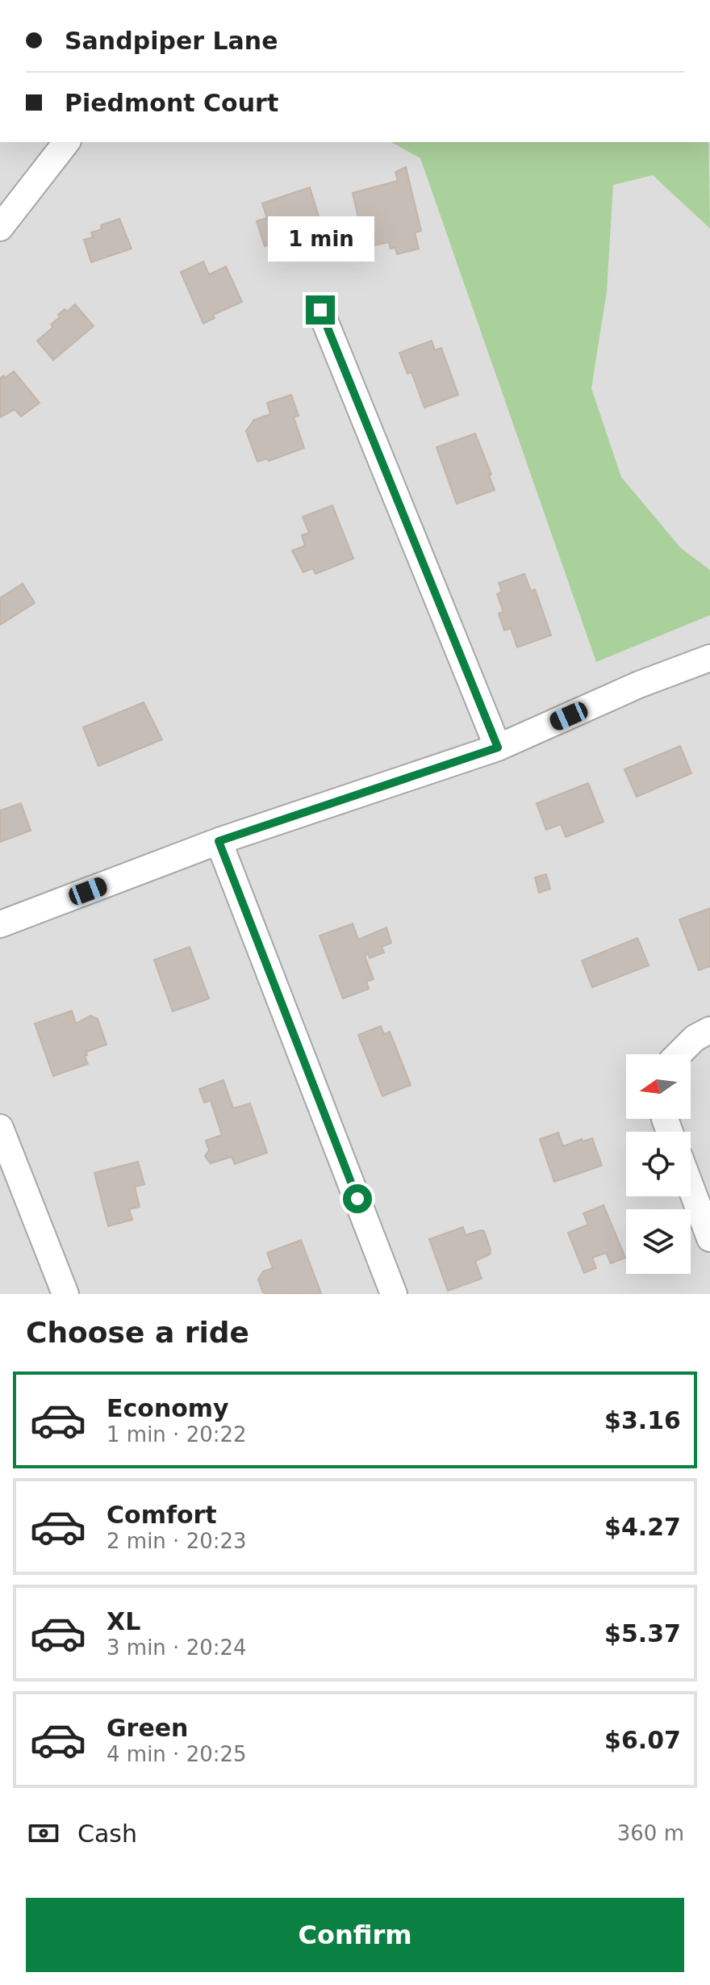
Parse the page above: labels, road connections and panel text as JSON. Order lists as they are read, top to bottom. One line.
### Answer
{"north":"left","page":{"banner":["Sandpiper Lane","Piedmont Court"],"bubble":"1 min","heading":"Choose a ride","list":[{"name":"Economy","note":"1 min · 20:22","value":"$3.16"},{"name":"Comfort","note":"2 min · 20:23","value":"$4.27"},{"name":"XL","note":"3 min · 20:24","value":"$5.37"},{"name":"Green","note":"4 min · 20:25","value":"$6.07"}],"pay":["Cash","360 m"],"buttons":"Confirm"}}
